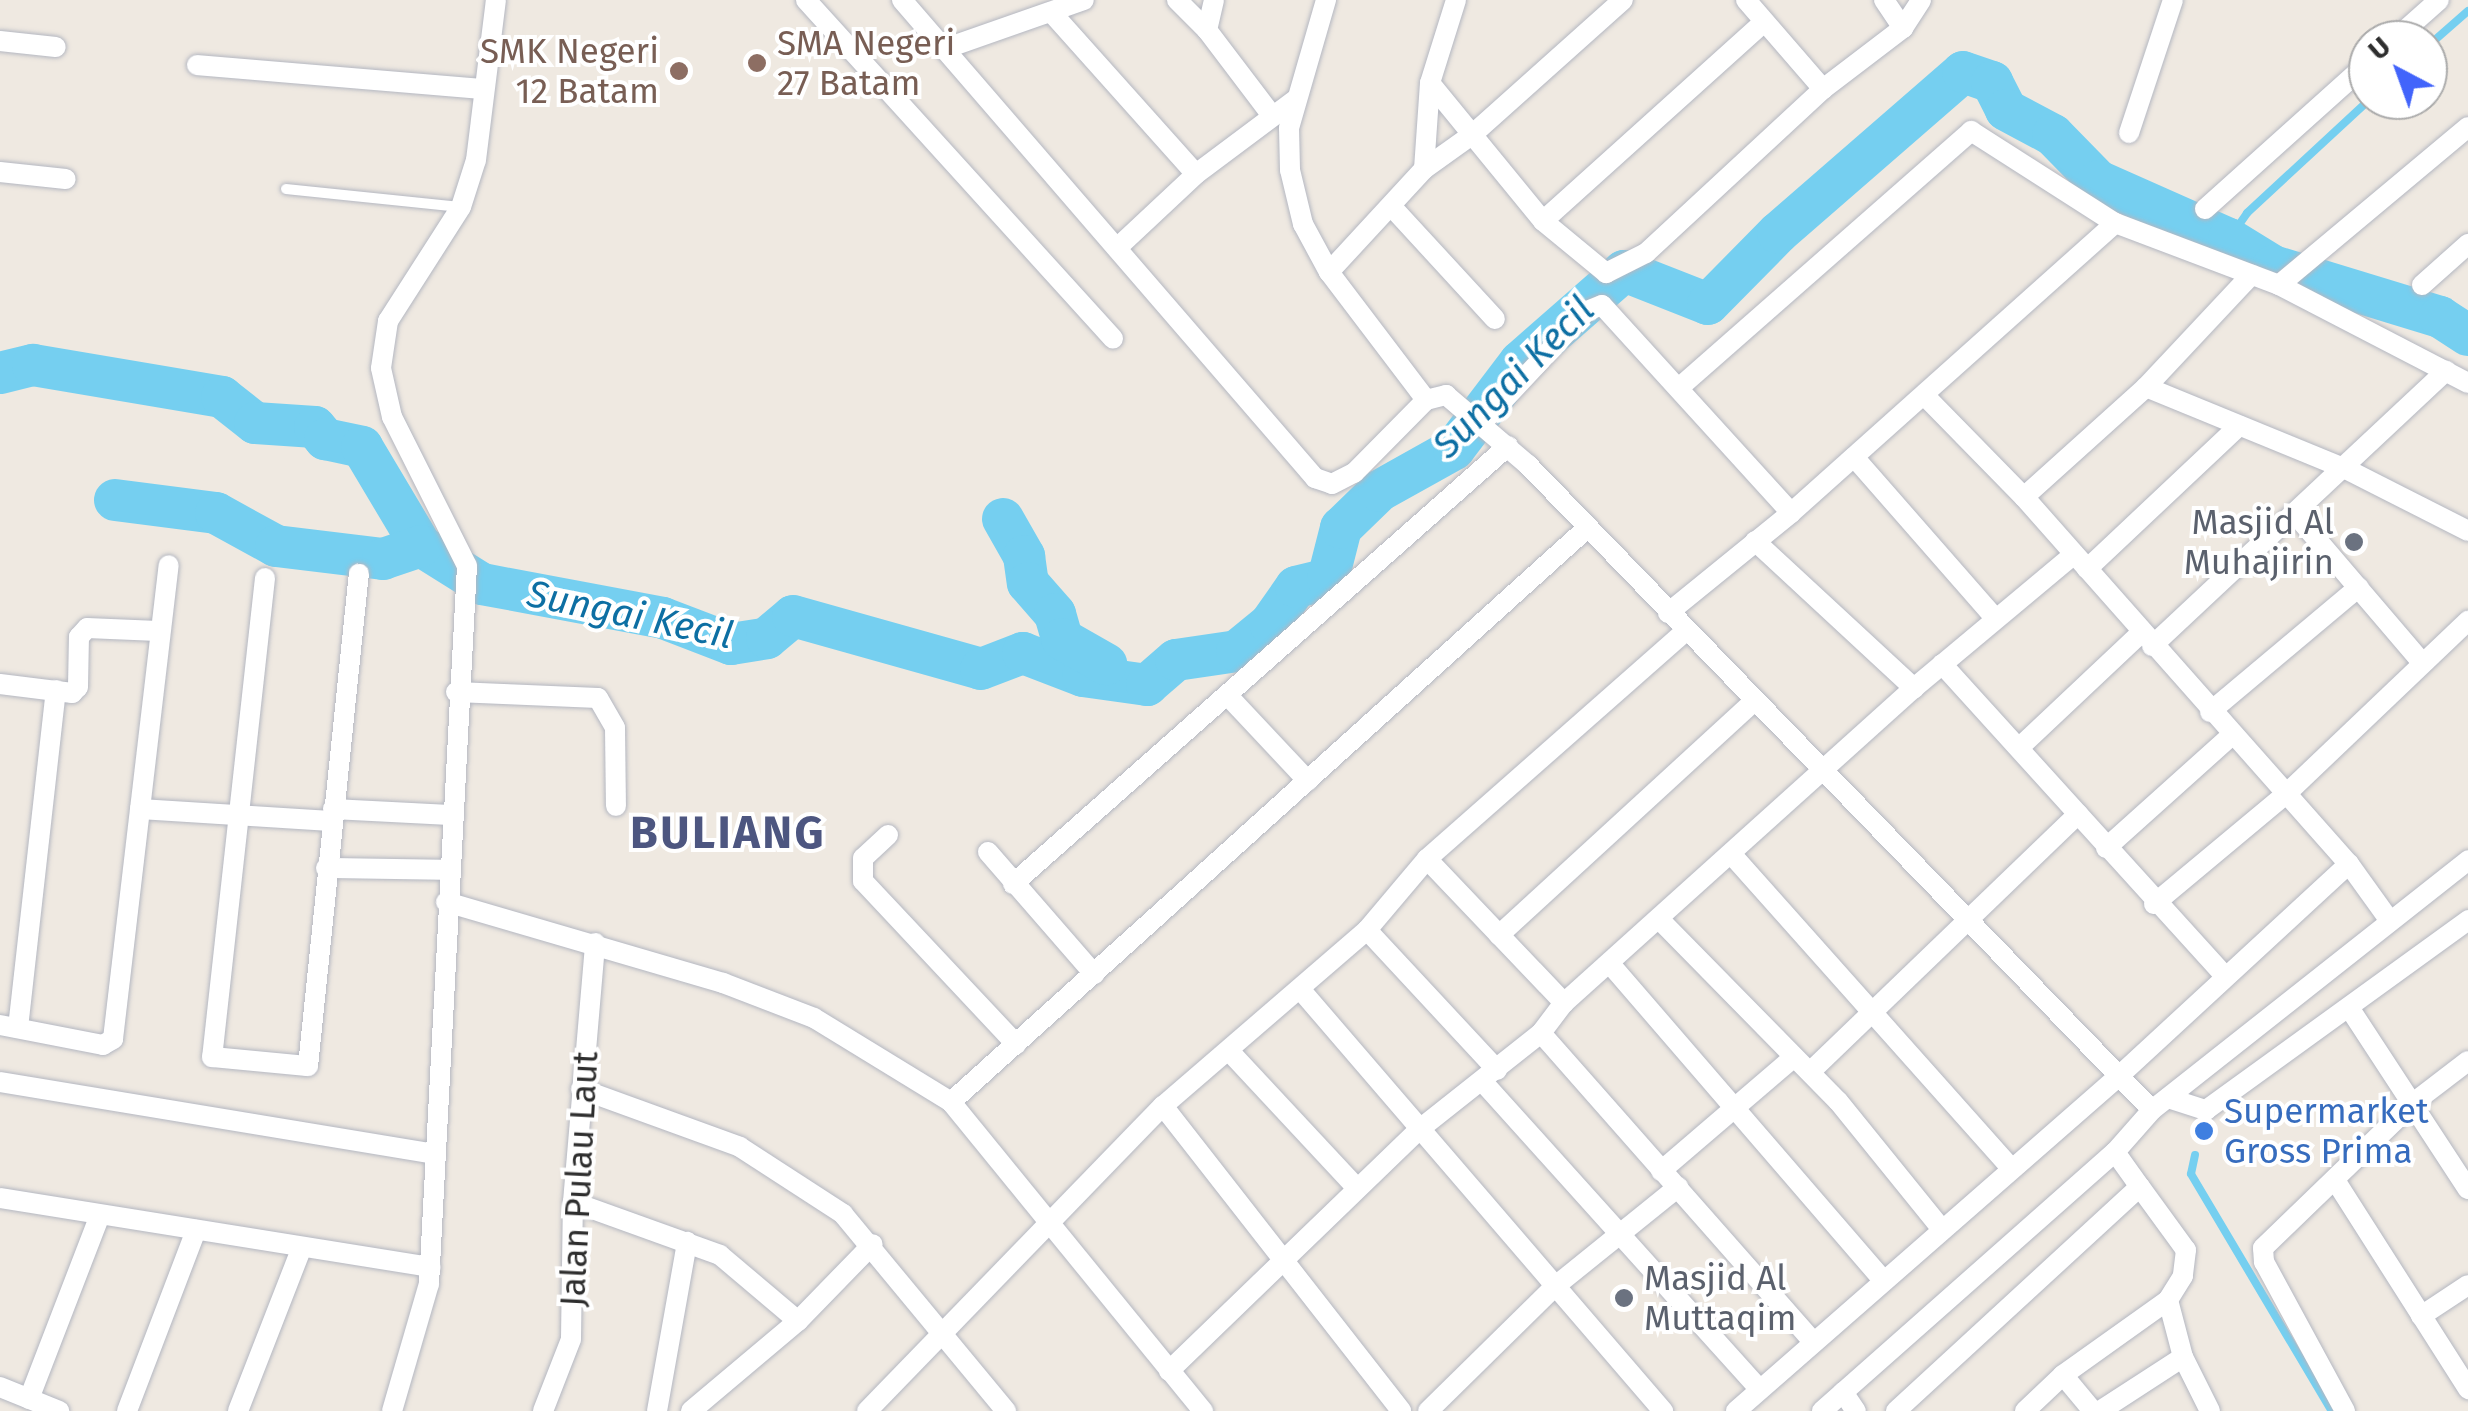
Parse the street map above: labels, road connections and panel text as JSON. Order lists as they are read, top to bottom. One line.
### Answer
{"streets":{"street":["Jalan Pulau Laut"]},"districts":["BULIANG"],"water":["Sungai Kecil"],"places":["SMA Negeri 27 Batam","SMK Negeri 12 Batam","Masjid Al Muhajirin","Supermarket Gross Prima","Masjid Al Muttaqim"],"north":"top left"}
